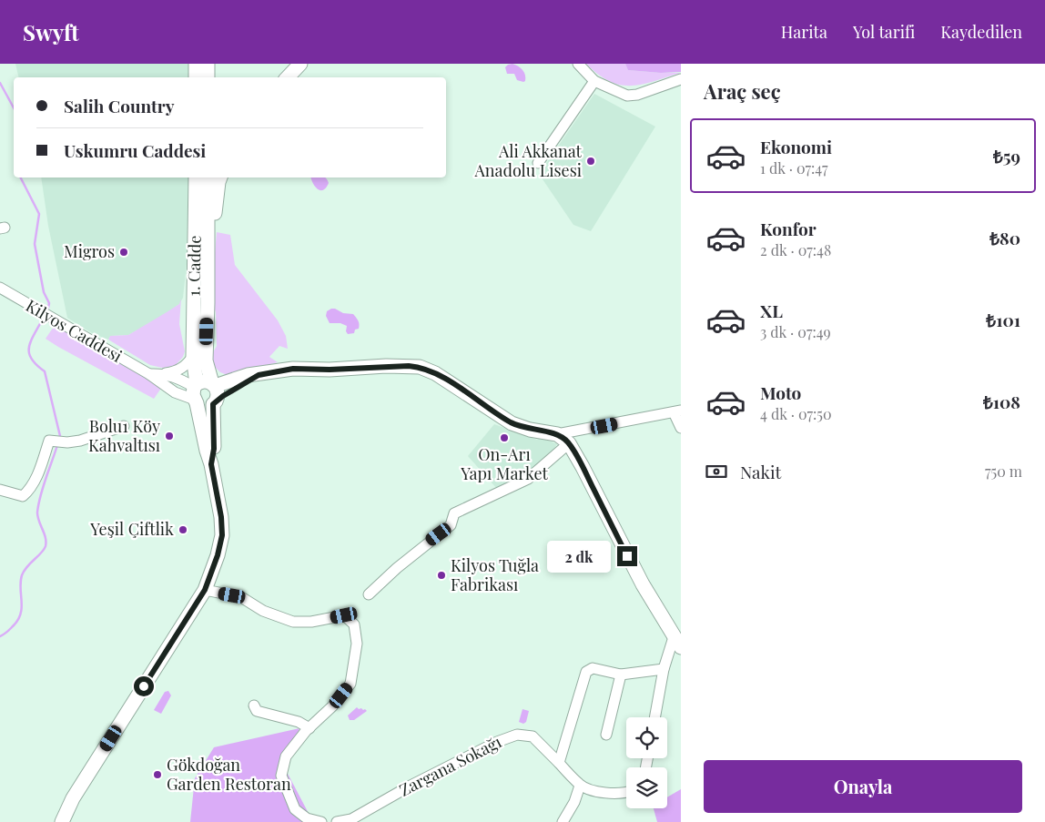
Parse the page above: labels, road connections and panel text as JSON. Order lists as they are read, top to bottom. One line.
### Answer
{"streets":{"main road":["1. Cadde"],"street":["Kilyos Caddesi","Zargana Sokağı"]},"crossings":[["1. Cadde","Kilyos Caddesi"]],"places":["Ali Akkanat Anadolu Lisesi","Migros","Bolu1 Köy Kahvaltısı","On-Arı Yapı Market","Yeşil Çiftlik","Kilyos Tuğla Fabrikası","Gökdoğan Garden Restoran"],"page":{"header":"Swyft","nav":["Harita","Yol tarifi","Kaydedilen"],"heading":"Araç seç","banner":["Salih Country","Uskumru Caddesi"],"list":[{"name":"Ekonomi","note":"1 dk · 07:47","value":"₺59"},{"name":"Konfor","note":"2 dk · 07:48","value":"₺80"},{"name":"XL","note":"3 dk · 07:49","value":"₺101"},{"name":"Moto","note":"4 dk · 07:50","value":"₺108"}],"pay":["Nakit","750 m"],"bubble":"2 dk","buttons":"Onayla"}}
